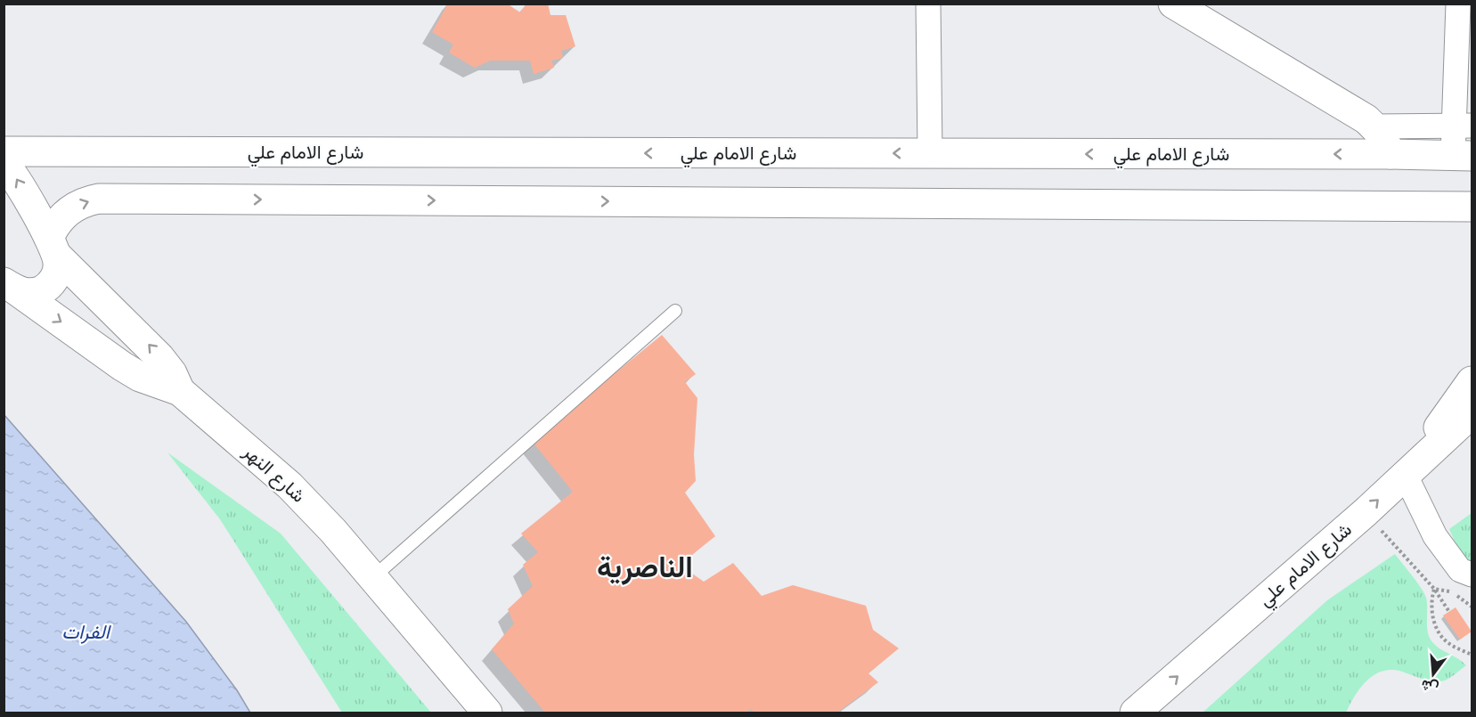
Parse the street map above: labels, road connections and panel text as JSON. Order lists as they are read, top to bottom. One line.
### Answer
{"streets":{"main road":["شارع الامام علي","شارع النهر"]},"districts":["الناصرية"],"water":["الفرات"],"north":"bottom"}
